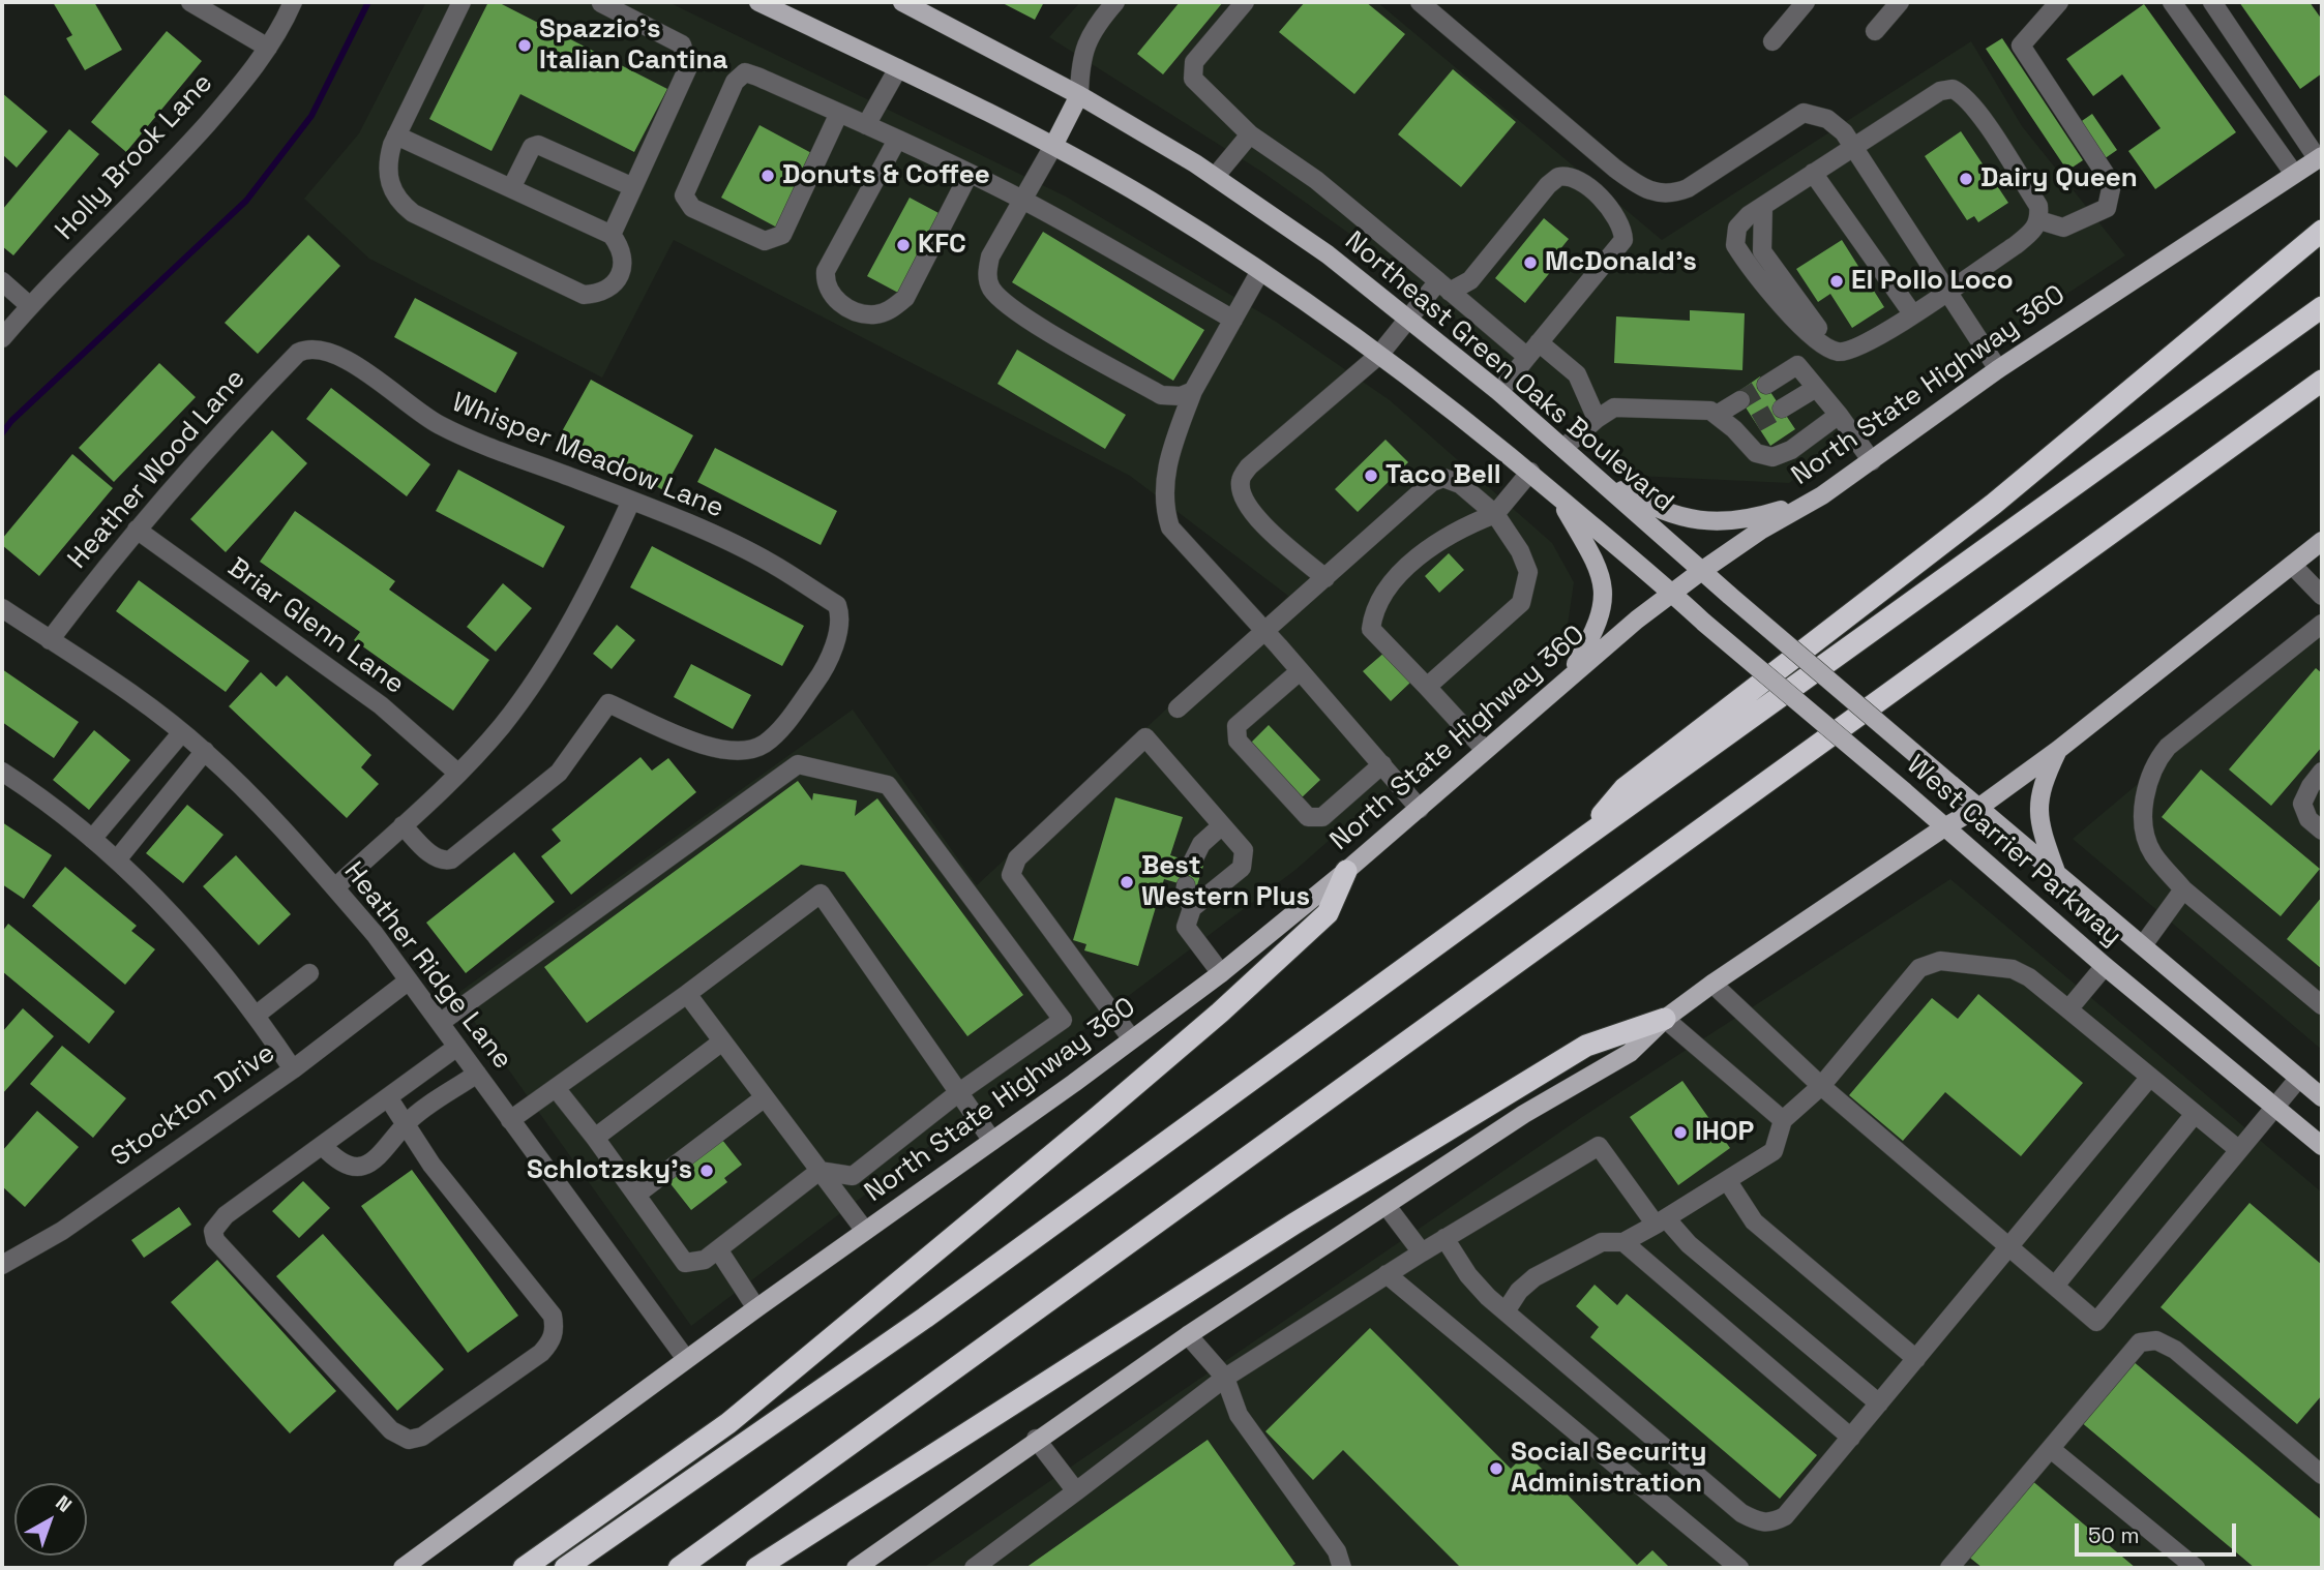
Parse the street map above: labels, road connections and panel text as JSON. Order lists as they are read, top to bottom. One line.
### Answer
{"streets":{"main road":["Northeast Green Oaks Boulevard","North State Highway 360","West Carrier Parkway"],"street":["Holly Brook Lane","Whisper Meadow Lane","Heather Wood Lane","Briar Glenn Lane","Heather Ridge Lane","Stockton Drive"]},"crossings":[["Northeast Green Oaks Boulevard","North State Highway 360"],["Northeast Green Oaks Boulevard","West Carrier Parkway"],["North State Highway 360","West Carrier Parkway"],["North State Highway 360","Heather Ridge Lane"],["Whisper Meadow Lane","Heather Wood Lane"],["Heather Wood Lane","Briar Glenn Lane"],["Heather Wood Lane","Heather Ridge Lane"],["Heather Ridge Lane","Stockton Drive"]],"places":["Spazzio's Italian Cantina","Donuts & Coffee","Dairy Queen","KFC","McDonald's","El Pollo Loco","Taco Bell","Best Western Plus","IHOP","Schlotzsky's","Social Security Administration"],"scale_bar":"50 m","north":"top right"}
